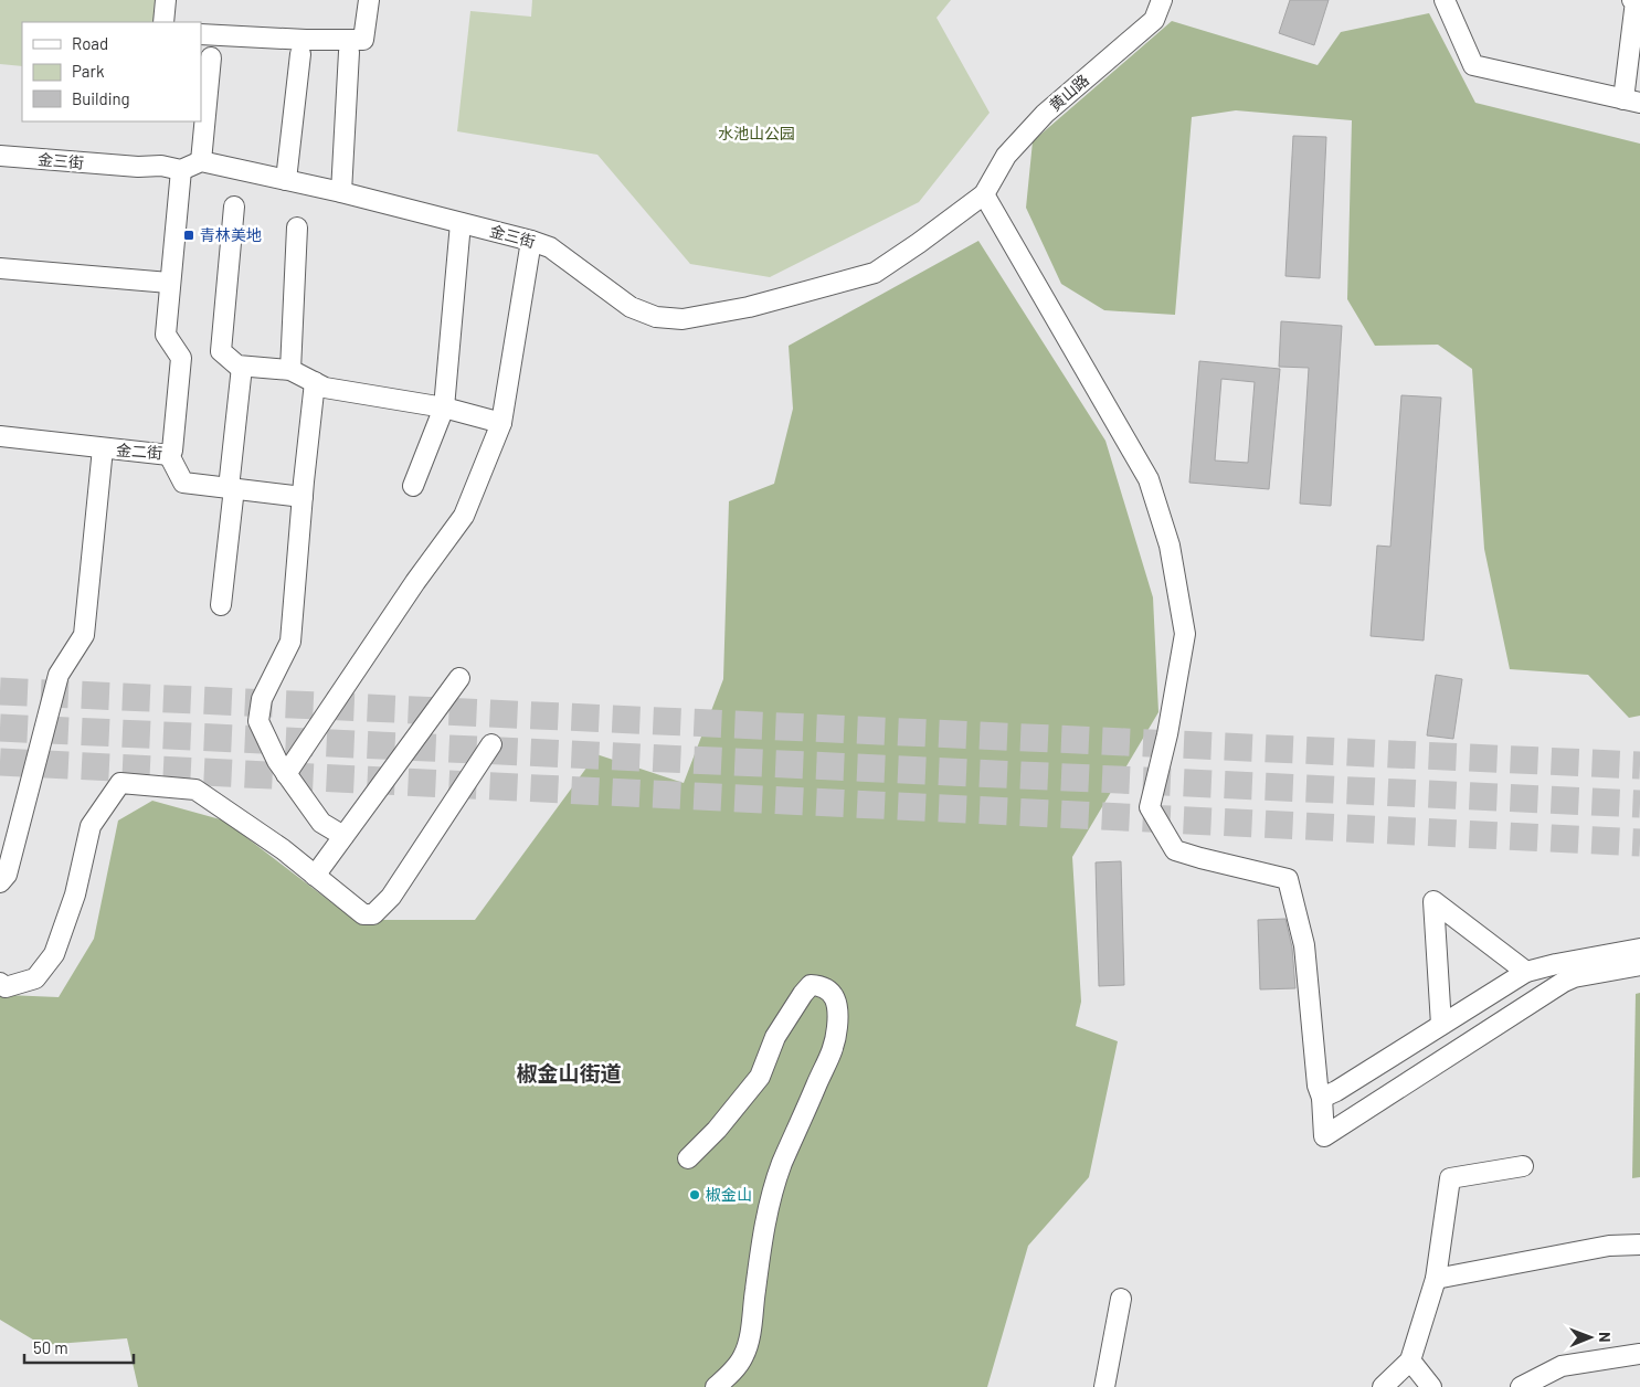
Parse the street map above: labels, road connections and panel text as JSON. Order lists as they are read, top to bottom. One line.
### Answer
{"streets":{"street":["黄山路","金三街","金二街"]},"crossings":[["黄山路","金三街"],["金三街","金二街"]],"districts":["椒金山街道"],"parks":["水池山公园"],"places":{"transit":["青林美地"],"other":["椒金山"]},"legend":["Road","Park","Building"],"scale_bar":"50 m","north":"right"}
